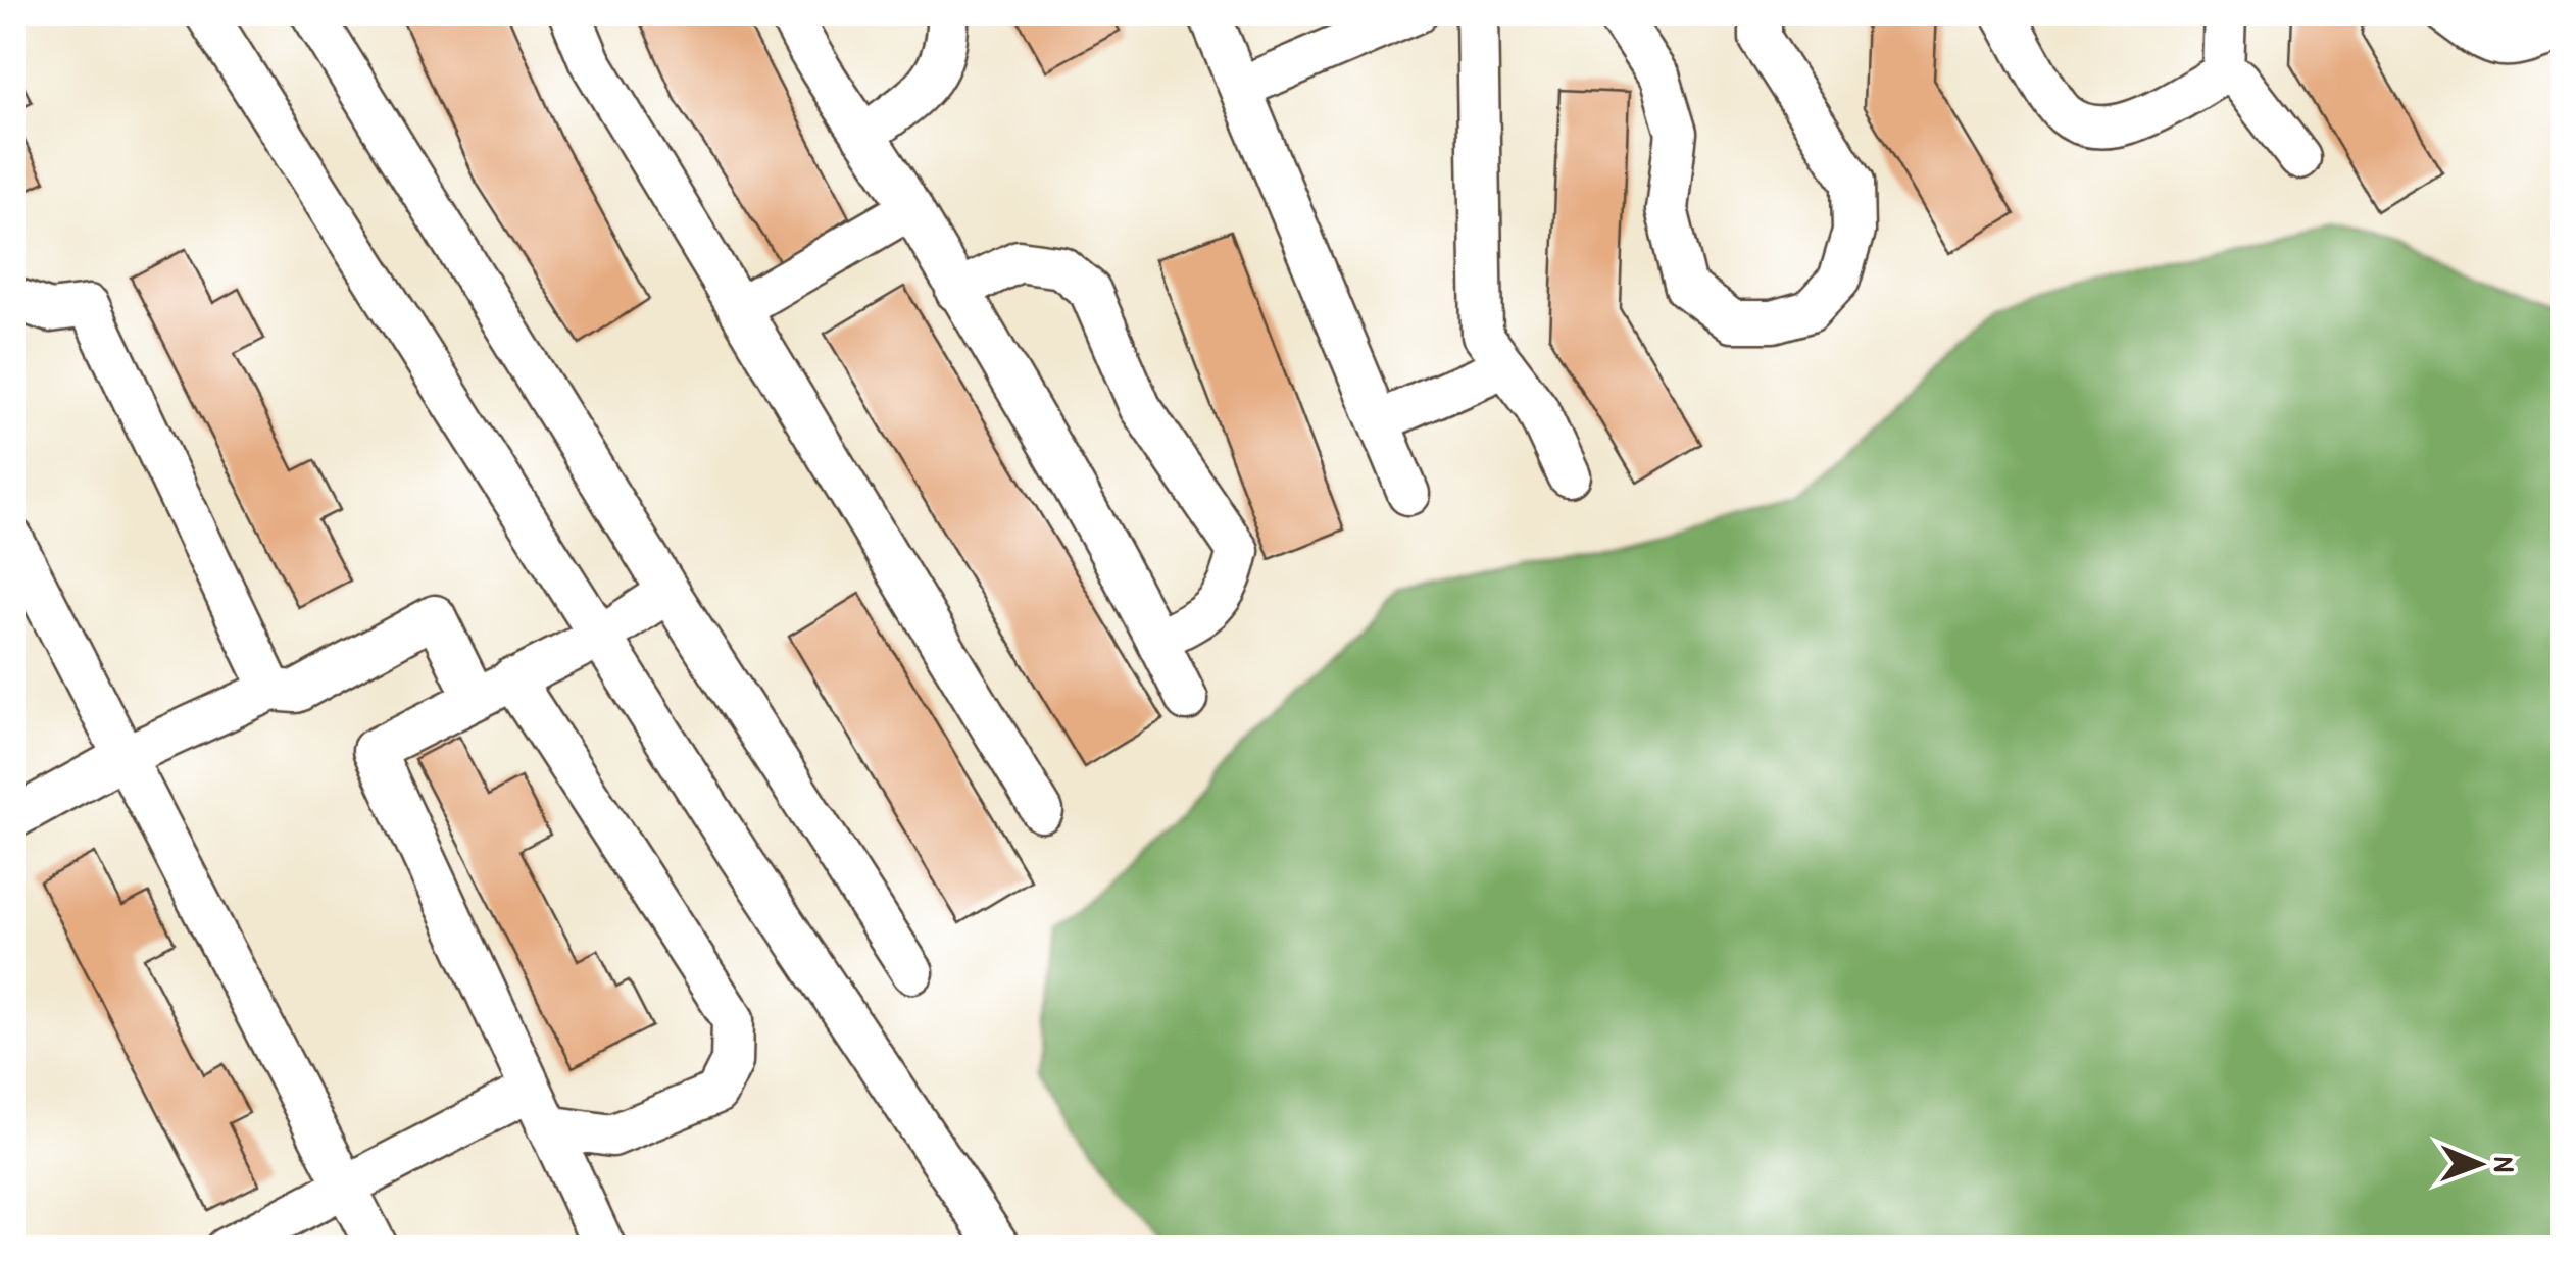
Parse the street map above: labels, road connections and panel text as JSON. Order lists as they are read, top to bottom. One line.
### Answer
{"north":"right"}
